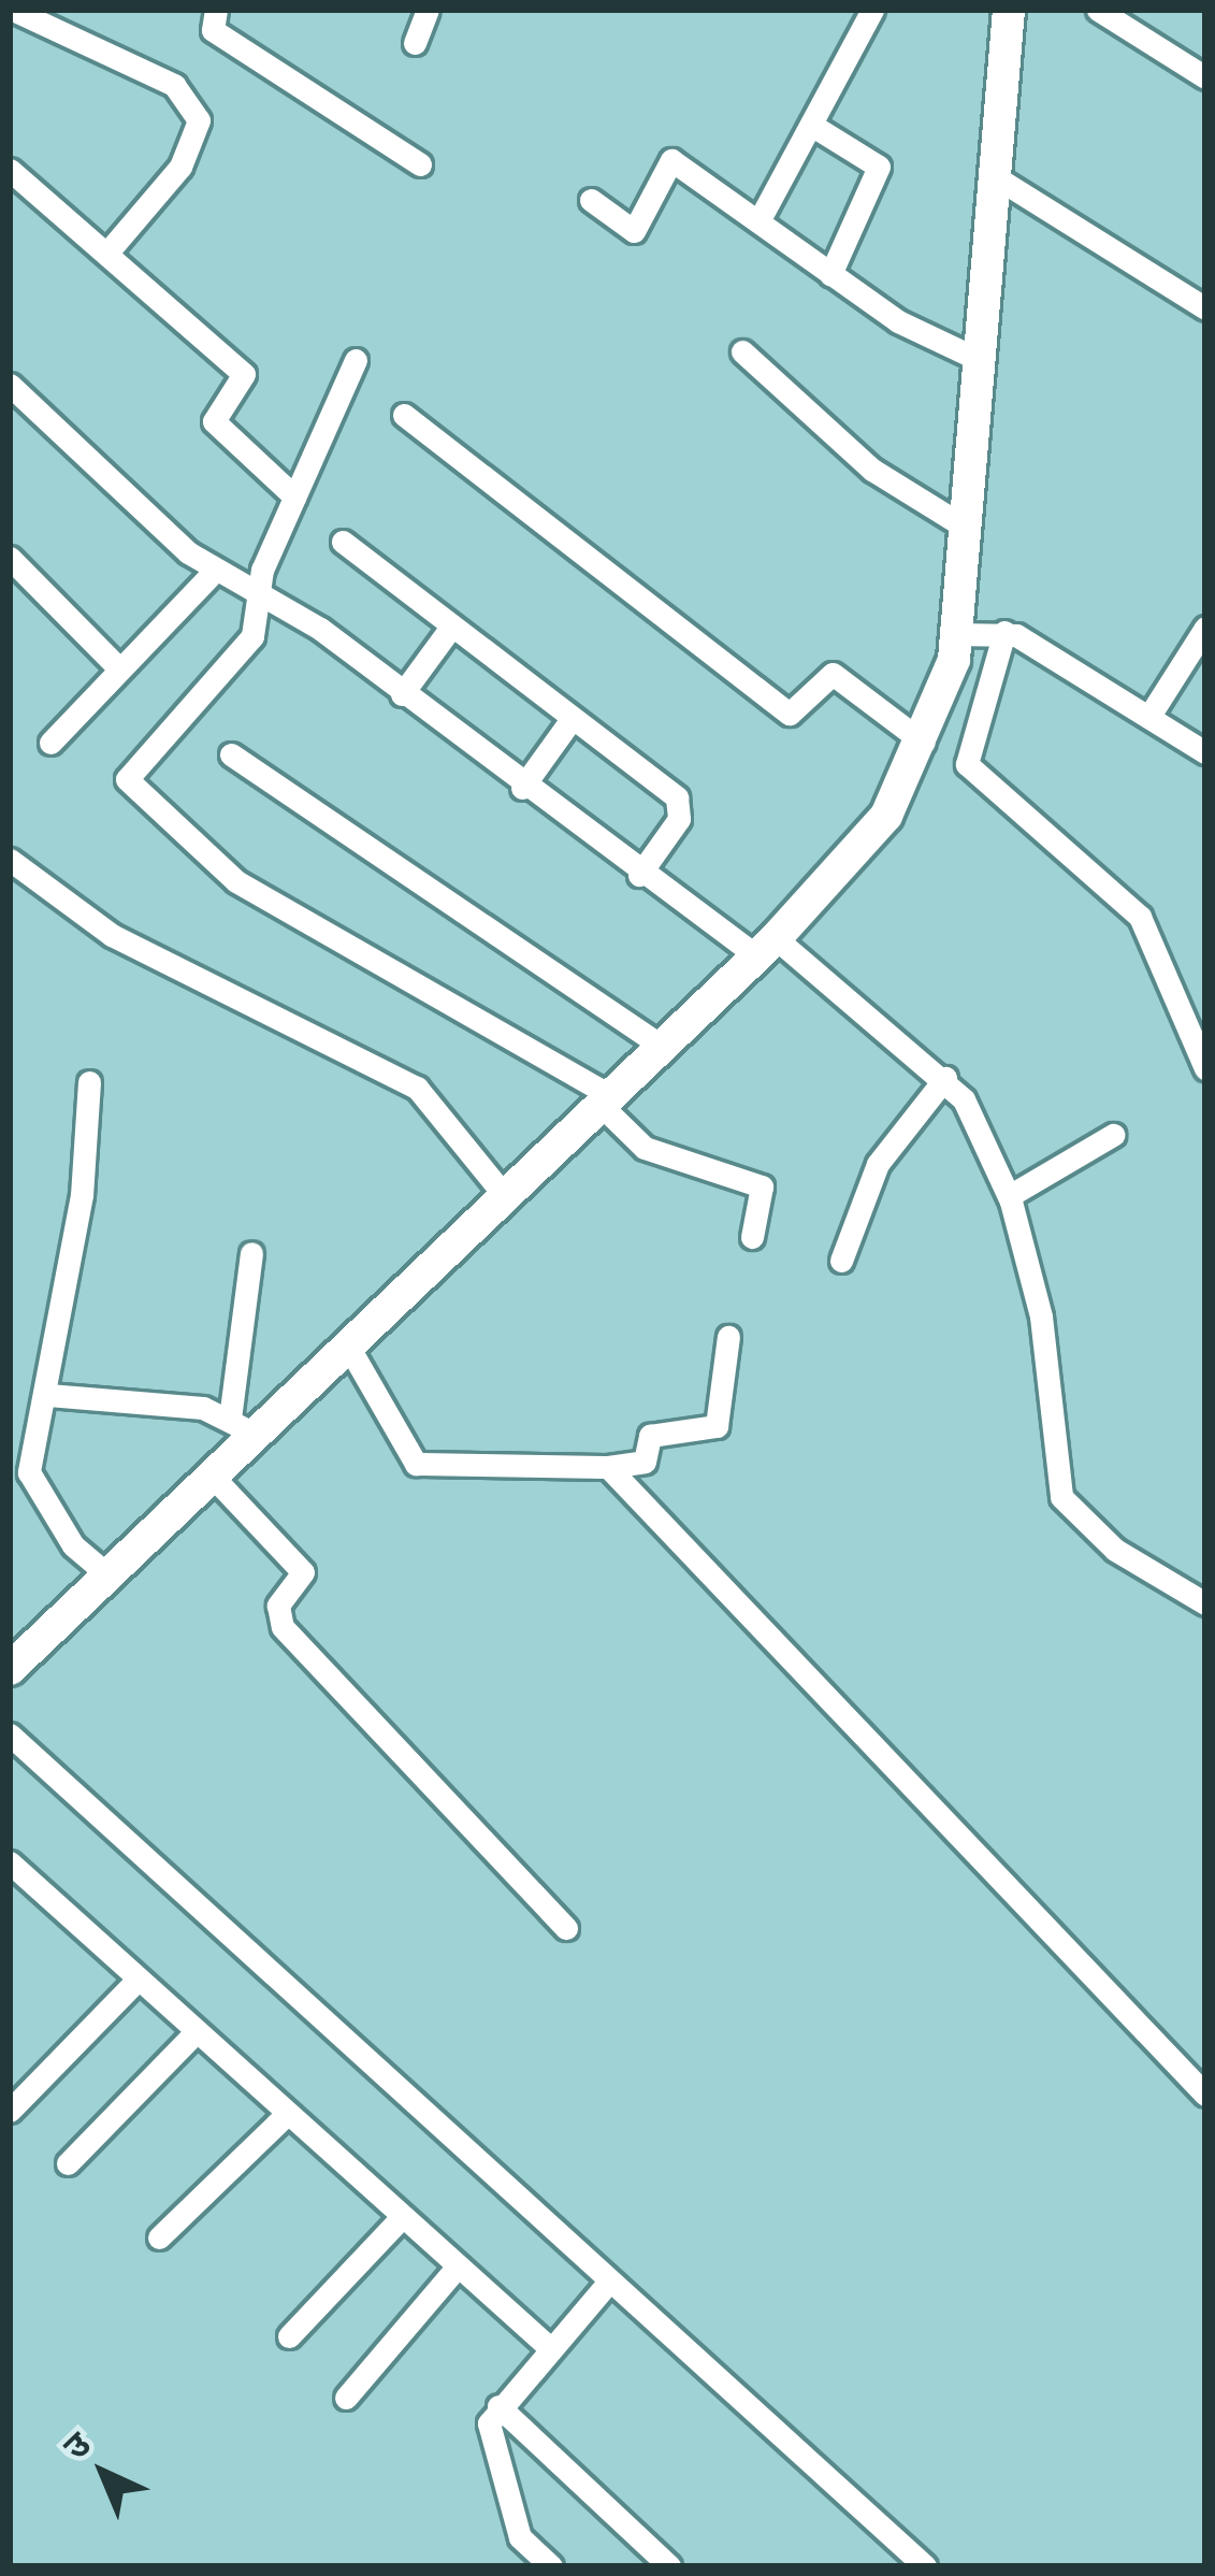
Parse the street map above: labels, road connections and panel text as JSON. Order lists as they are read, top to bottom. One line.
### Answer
{"north":"top left"}
